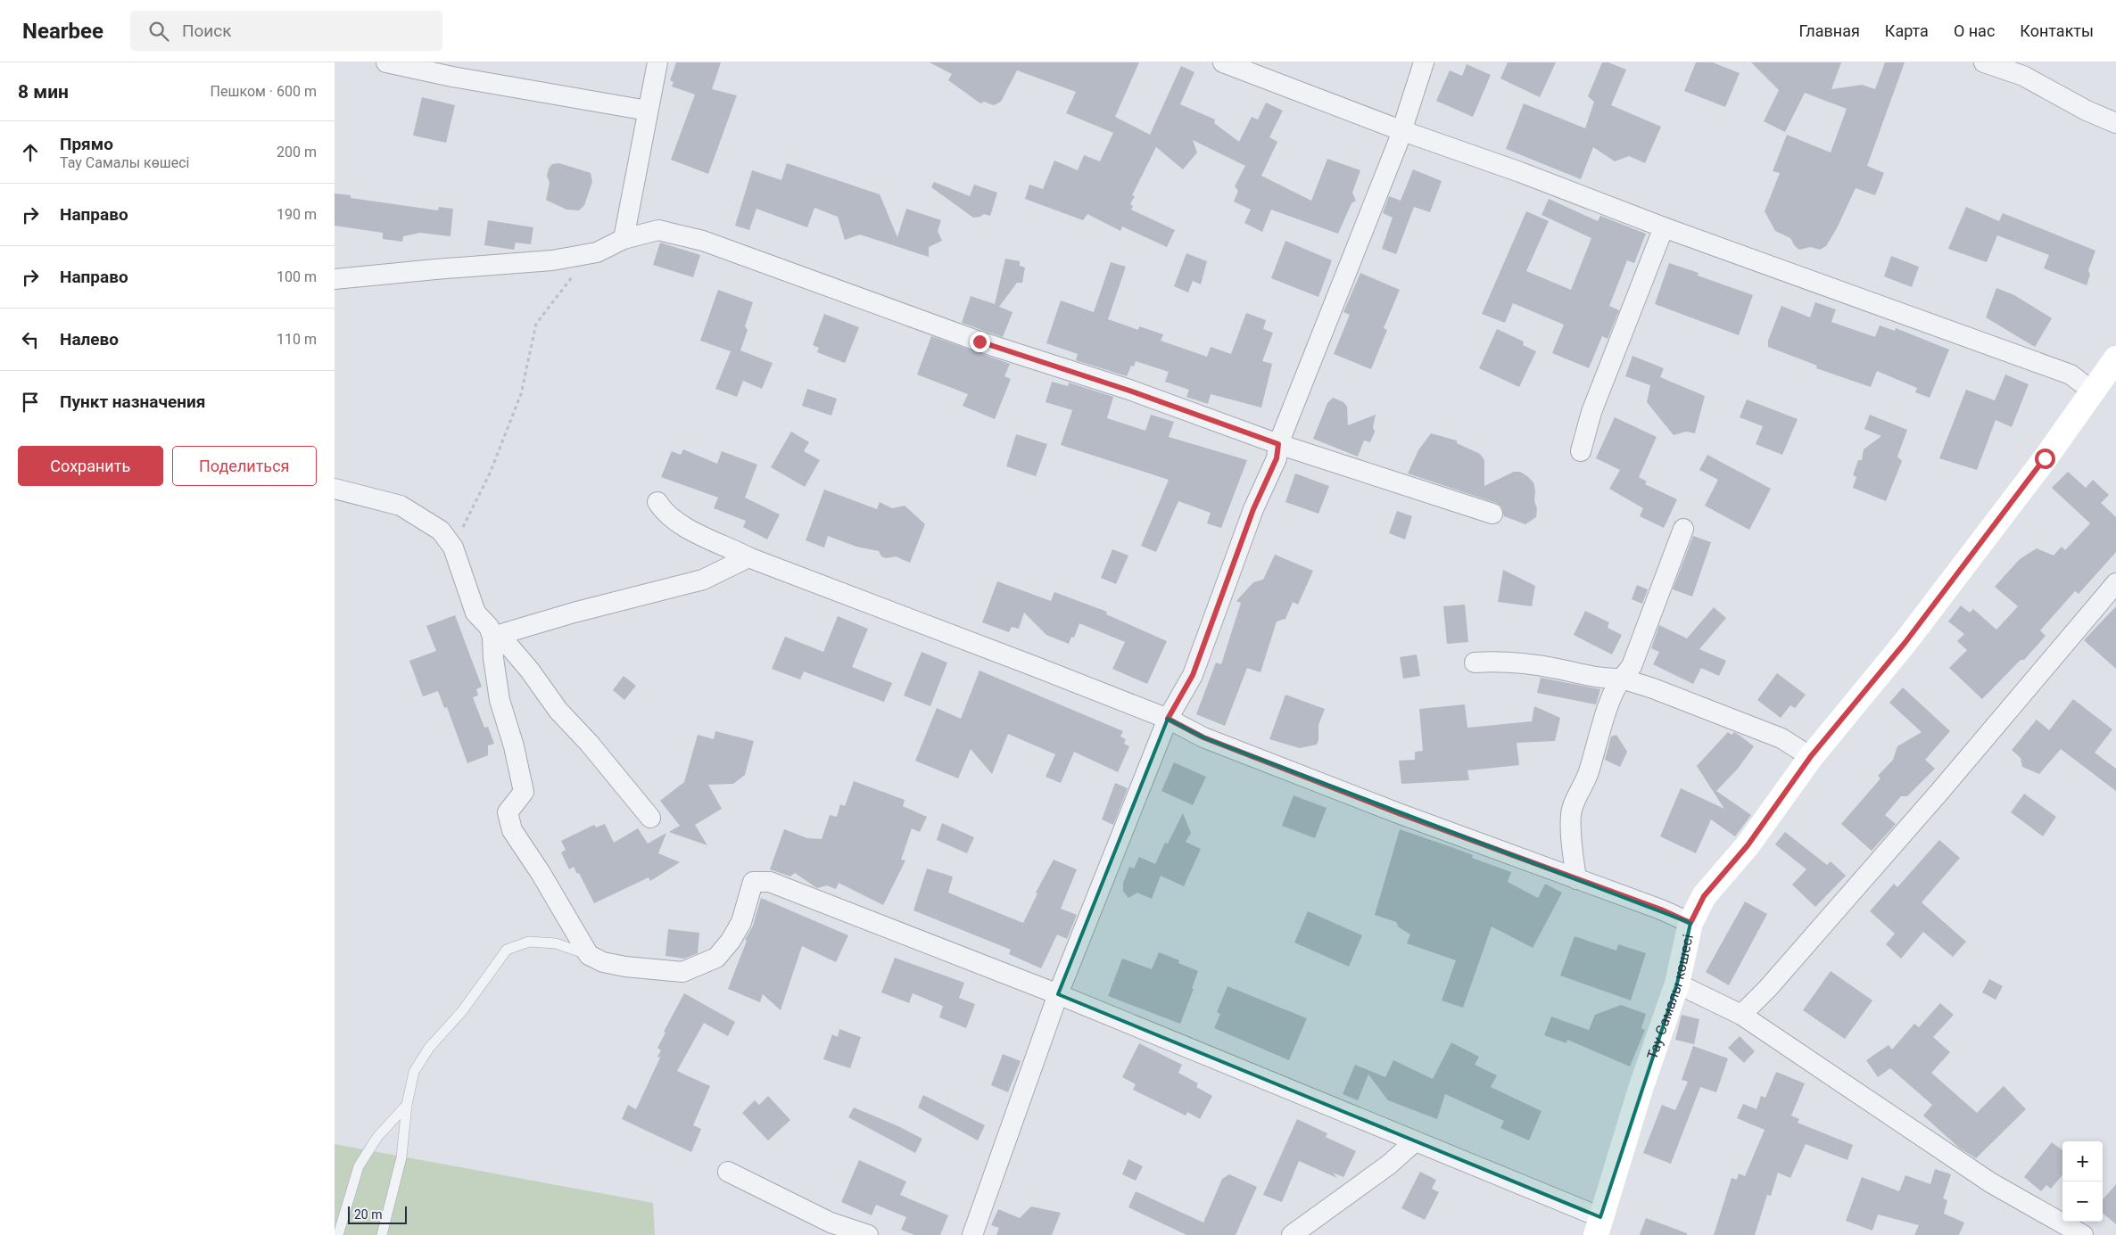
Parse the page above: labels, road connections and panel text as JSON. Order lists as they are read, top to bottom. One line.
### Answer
{"streets":{"street":["Тау Самалы көшесі"]},"scale_bar":"20 m","page":{"header":"Nearbee","search":"Поиск","nav":["Главная","Карта","О нас","Контакты"],"heading":["8 мин","Пешком · 600 m"],"list":[["Прямо","Тау Самалы көшесі","200 m"],["Направо","190 m"],["Направо","100 m"],["Налево","110 m"],"Пункт назначения"],"buttons":["Сохранить","Поделиться"],"map_buttons":["+","−"],"scale":"20 m"}}
